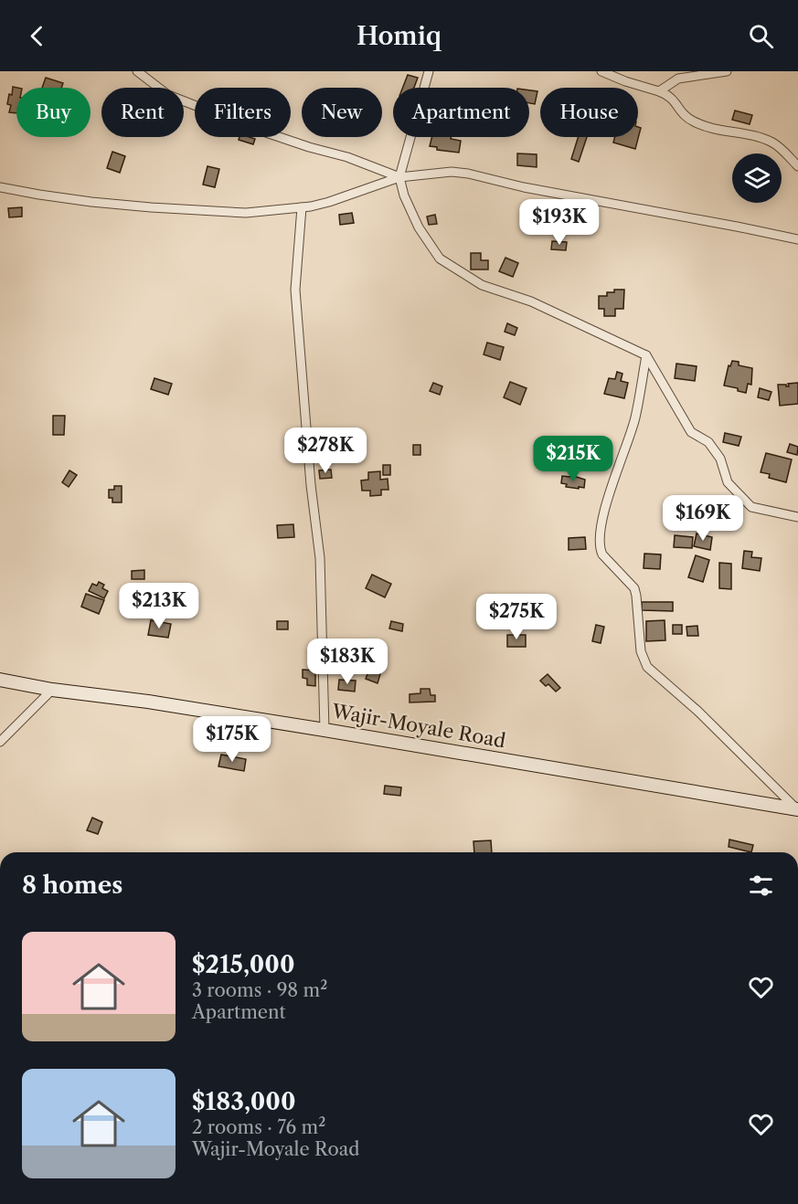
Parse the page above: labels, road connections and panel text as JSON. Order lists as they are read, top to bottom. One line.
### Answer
{"streets":{"main road":["Wajir-Moyale Road"]},"page":{"header":"Homiq","chip":["Buy","Rent","Filters","New","Apartment","House"],"price":["$193K","$278K","$215K","$169K","$213K","$275K","$183K","$175K"],"heading":"8 homes","list":[{"name":"$215,000","note":"3 rooms · 98 m² · Apartment"},{"name":"$183,000","note":"2 rooms · 76 m² · Wajir-Moyale Road"}]}}
